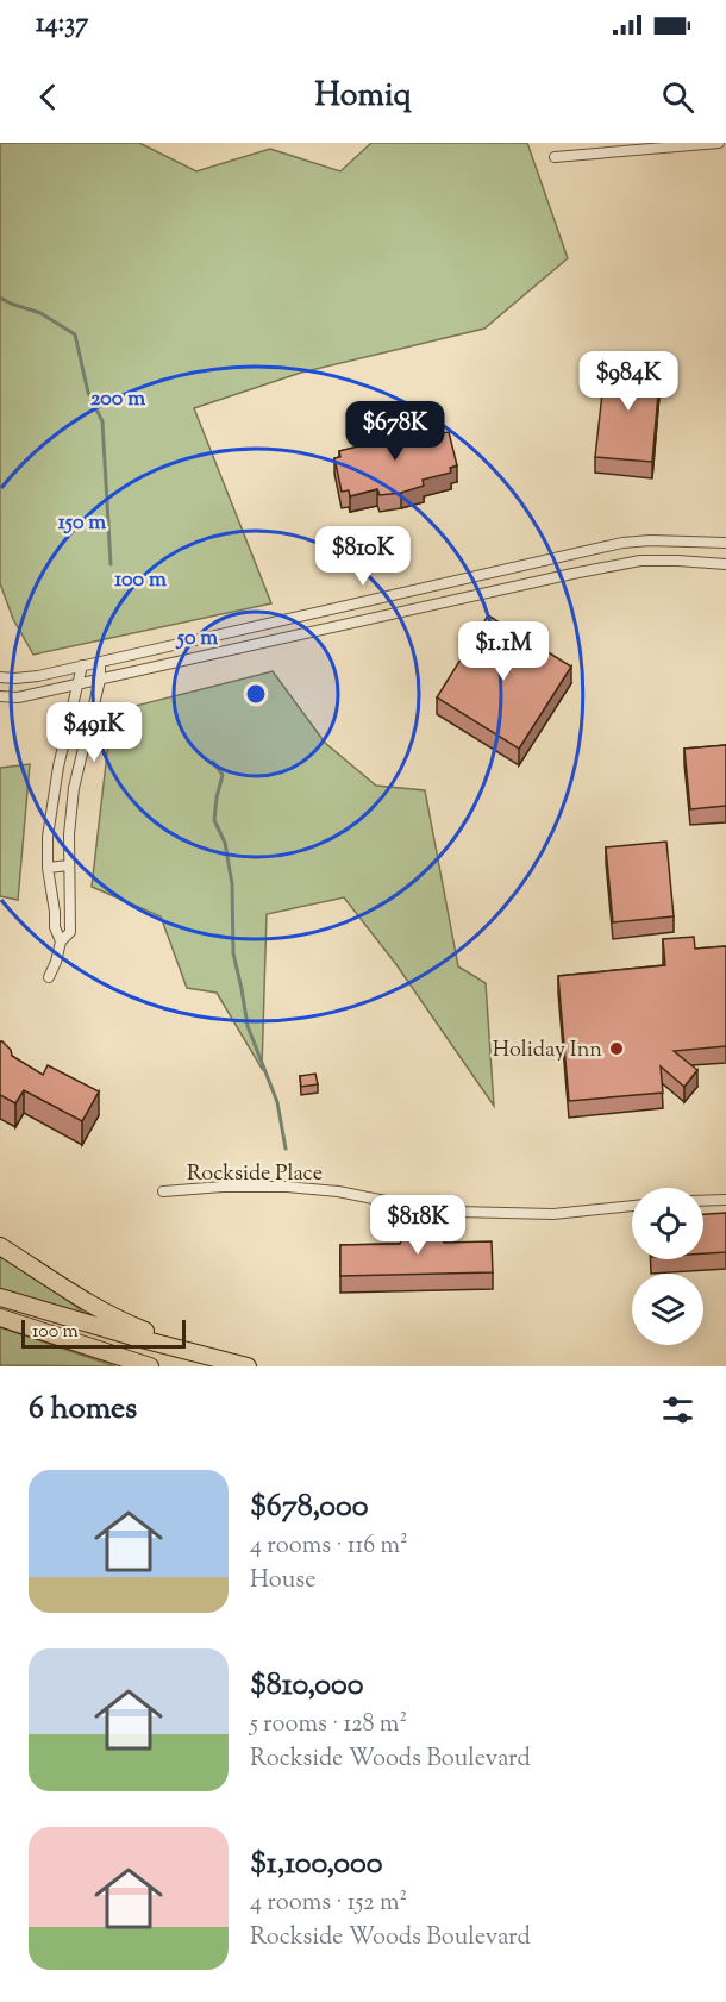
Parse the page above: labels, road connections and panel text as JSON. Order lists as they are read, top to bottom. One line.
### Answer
{"streets":{"street":["Rockside Place"]},"places":["Holiday Inn"],"scale_bar":"100 m","page":{"status":"14:37","header":"Homiq","price":["$984K","$678K","$810K","$1.1M","$491K","$818K"],"scale":"100 m","heading":"6 homes","list":[{"name":"$678,000","note":"4 rooms · 116 m² · House"},{"name":"$810,000","note":"5 rooms · 128 m² · Rockside Woods Boulevard"},{"name":"$1,100,000","note":"4 rooms · 152 m² · Rockside Woods Boulevard"}]},"rings":["200 m","150 m","100 m","50 m"]}
